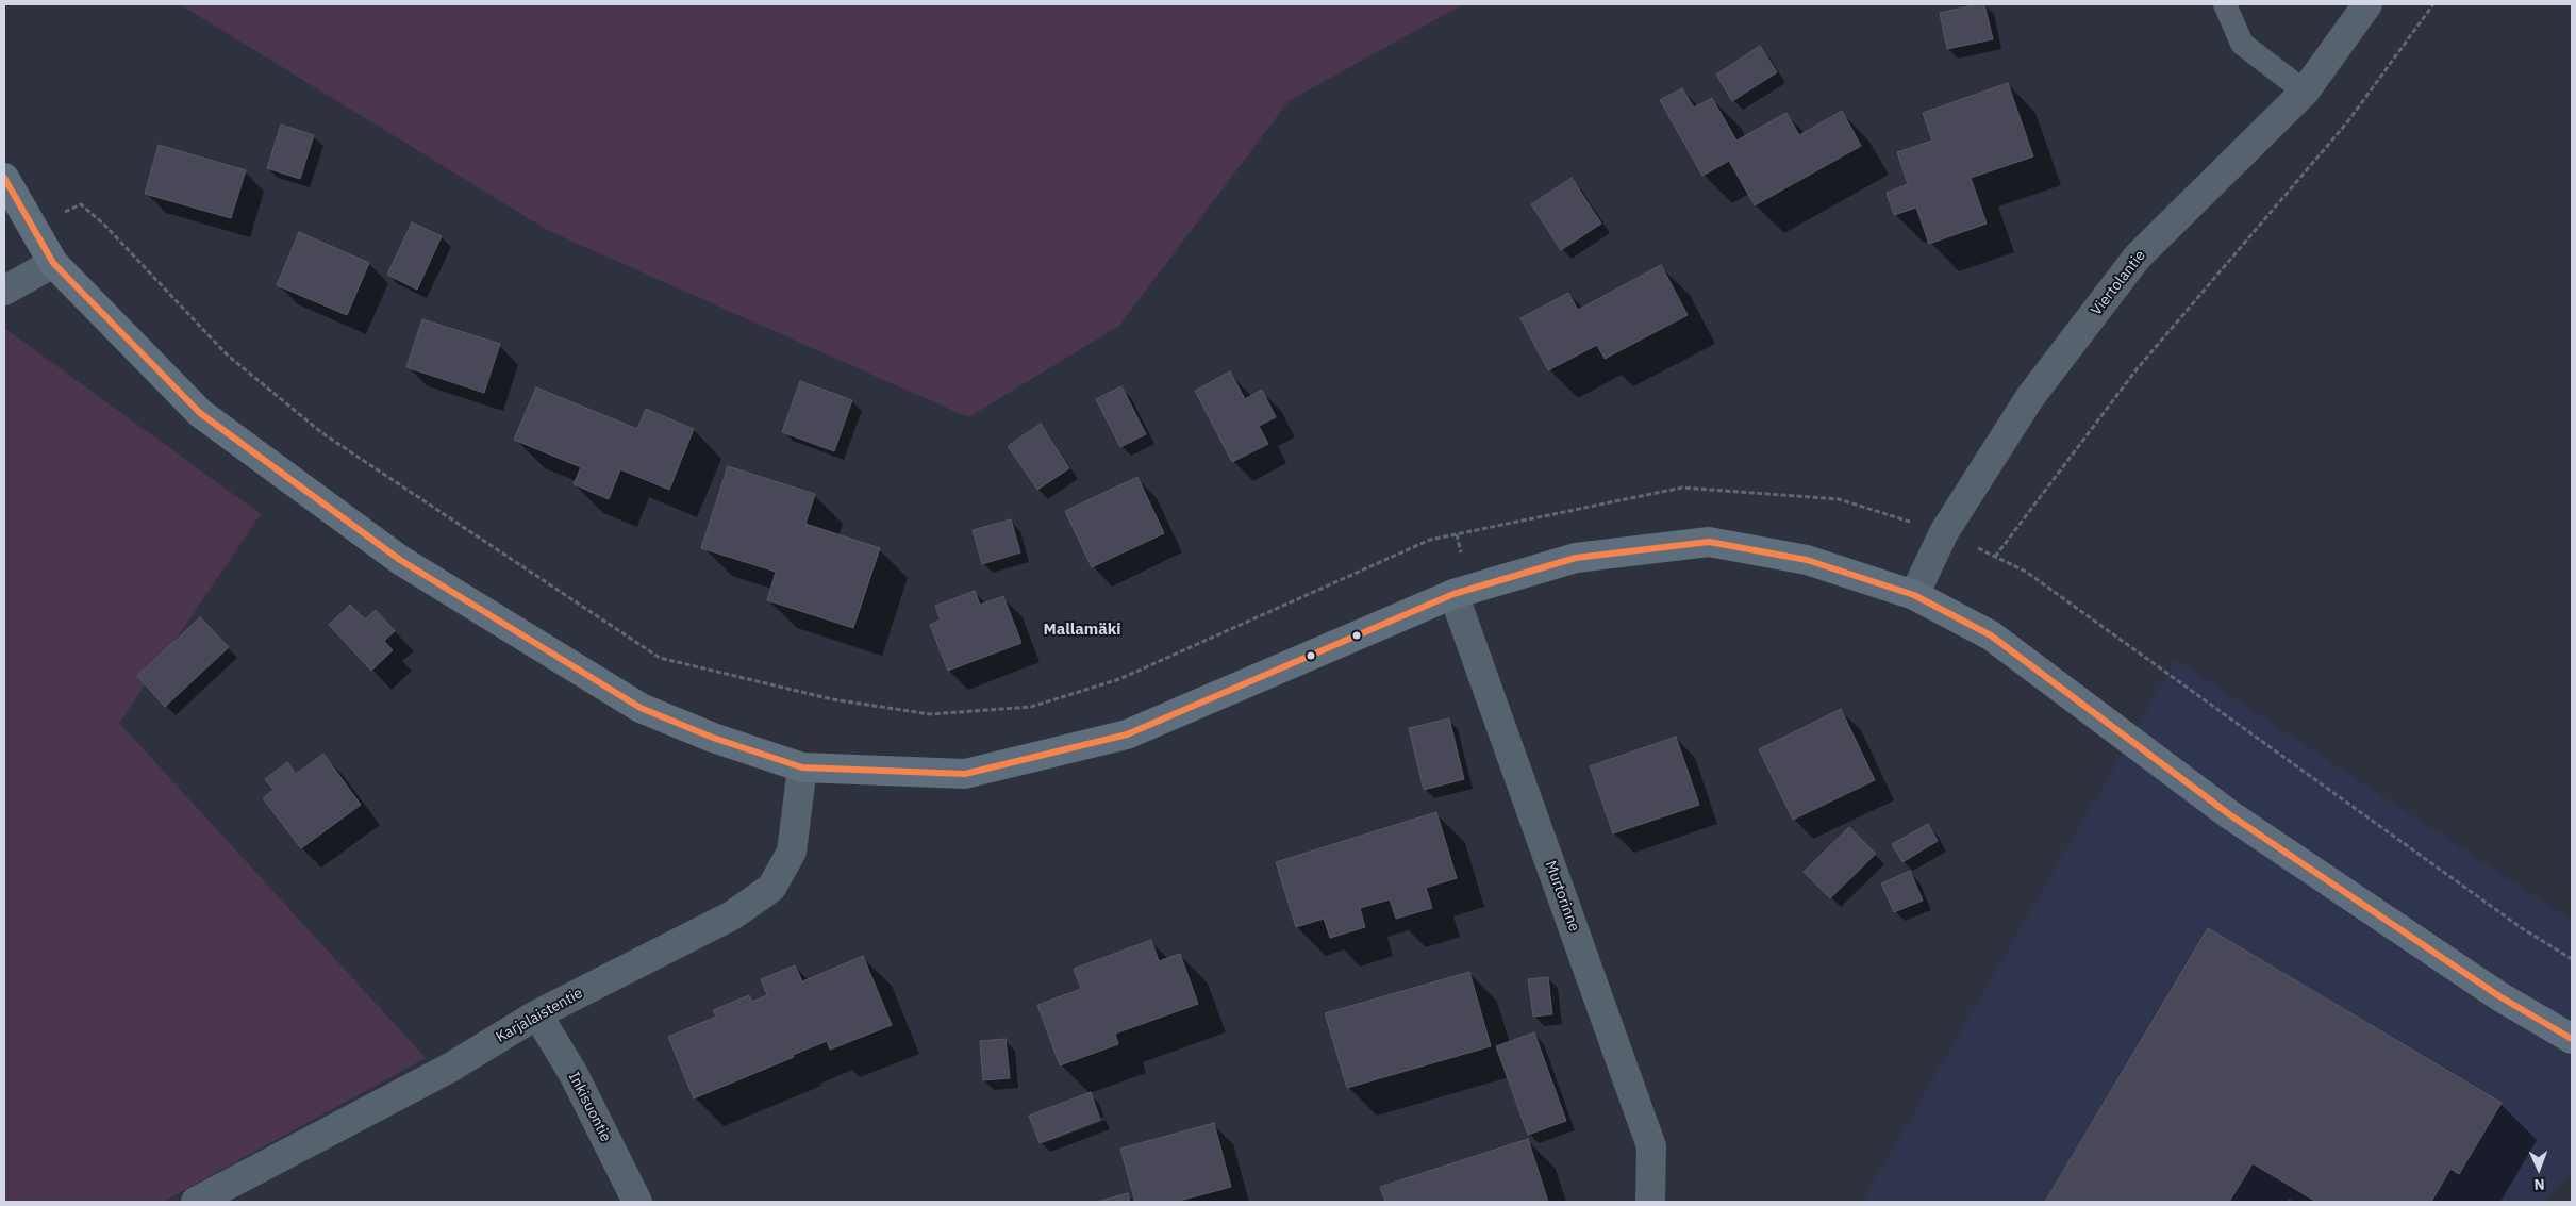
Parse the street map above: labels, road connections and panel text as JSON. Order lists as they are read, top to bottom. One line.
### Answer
{"streets":{"street":["Viertolantie","Murtorinne","Karjalaistentie","Inkisuontie"]},"crossings":[["Karjalaistentie","Inkisuontie"]],"districts":["Mallamäki"],"north":"bottom"}
